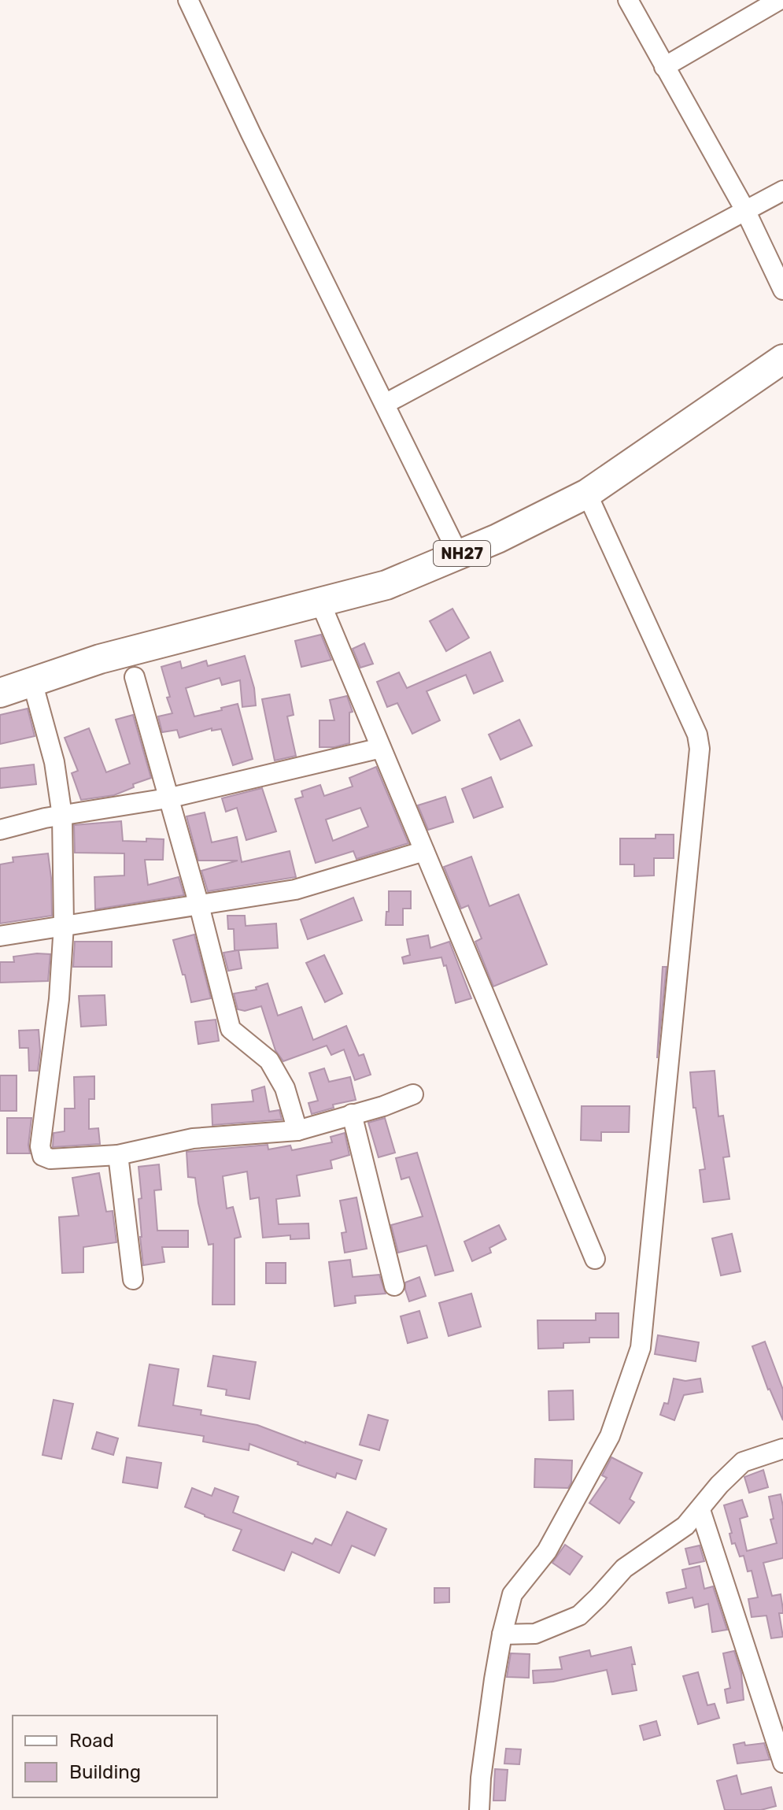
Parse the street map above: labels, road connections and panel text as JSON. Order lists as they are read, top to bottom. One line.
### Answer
{"streets":{"highway":["NH27"]},"legend":["Road","Building"]}
